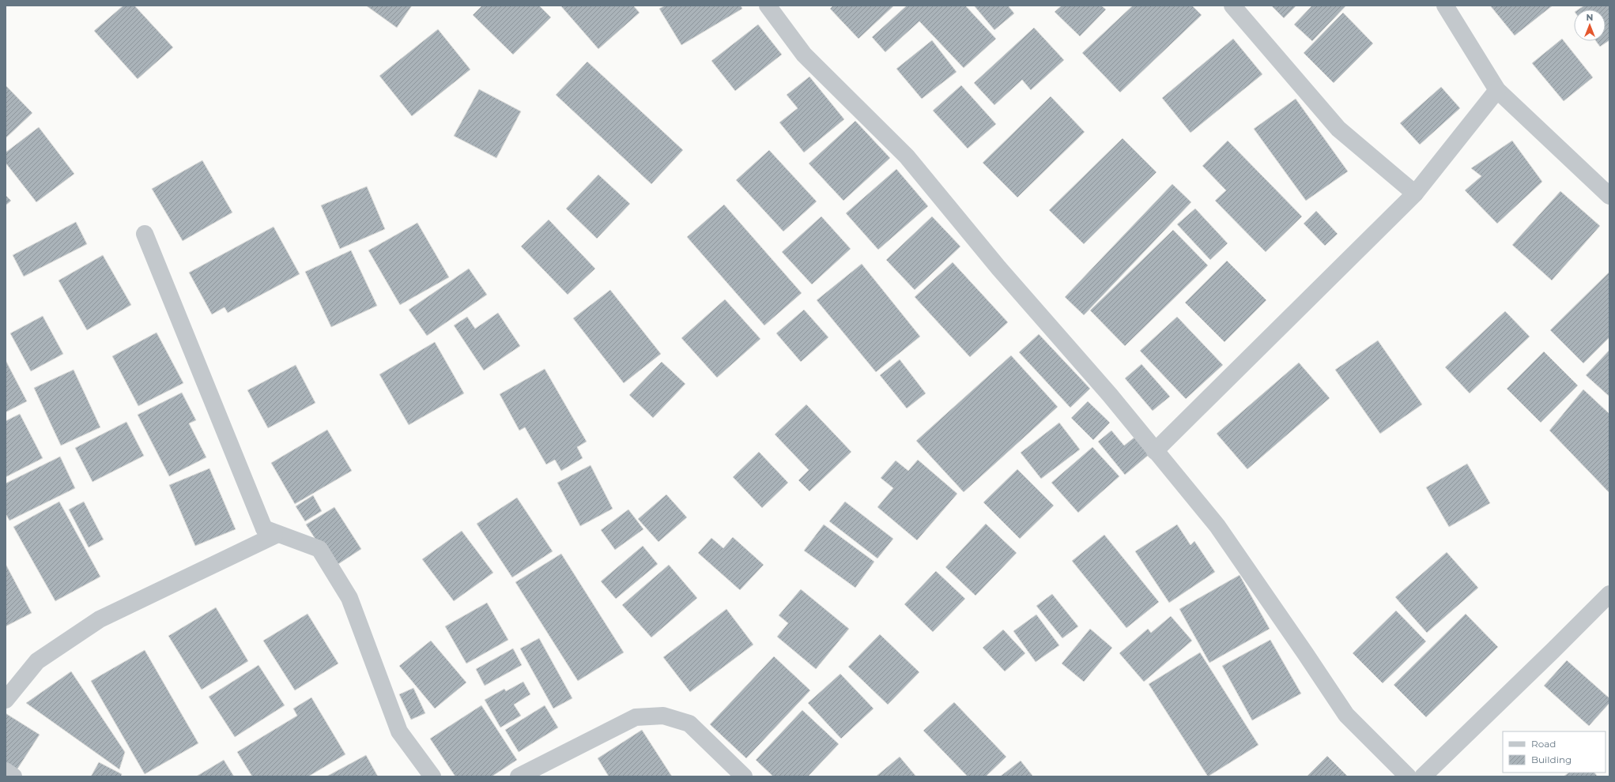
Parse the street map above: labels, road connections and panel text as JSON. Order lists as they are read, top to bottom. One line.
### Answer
{"legend":["Road","Building"],"north":"top"}
